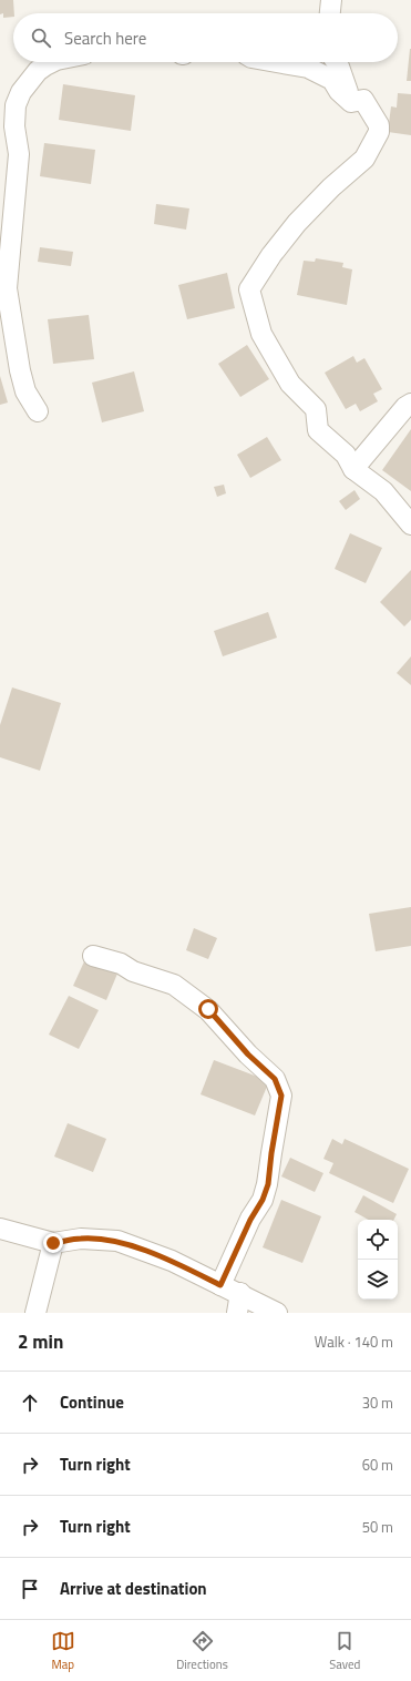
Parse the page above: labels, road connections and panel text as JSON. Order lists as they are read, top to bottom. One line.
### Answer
{"page":{"search":"Search here","heading":["2 min","Walk · 140 m"],"list":[["Continue","30 m"],["Turn right","60 m"],["Turn right","50 m"],"Arrive at destination"],"nav":["Map","Directions","Saved"]}}
